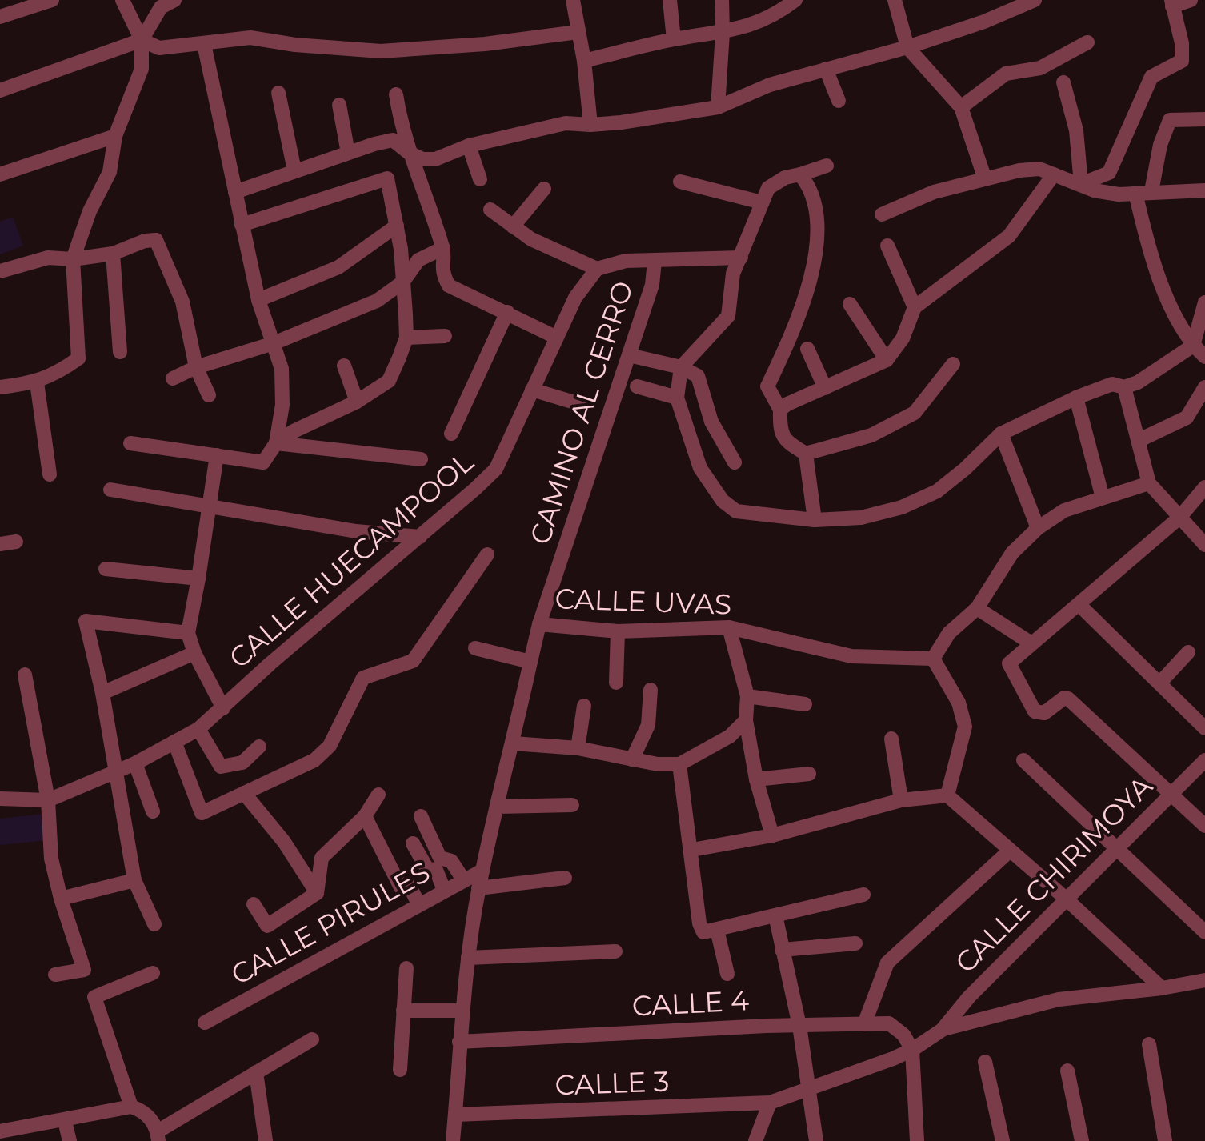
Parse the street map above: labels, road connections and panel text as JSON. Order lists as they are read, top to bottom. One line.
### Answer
{"streets":{"street":["CAMINO AL CERRO","CALLE HUECAMPOOL","CALLE UVAS","CALLE CHIRIMOYA","CALLE PIRULES","CALLE 4","CALLE 3"]},"crossings":[["CAMINO AL CERRO","CALLE UVAS"],["CAMINO AL CERRO","CALLE PIRULES"],["CAMINO AL CERRO","CALLE 4"],["CAMINO AL CERRO","CALLE 3"],["CALLE CHIRIMOYA","CALLE 3"],["CALLE 4","CALLE 3"]]}
